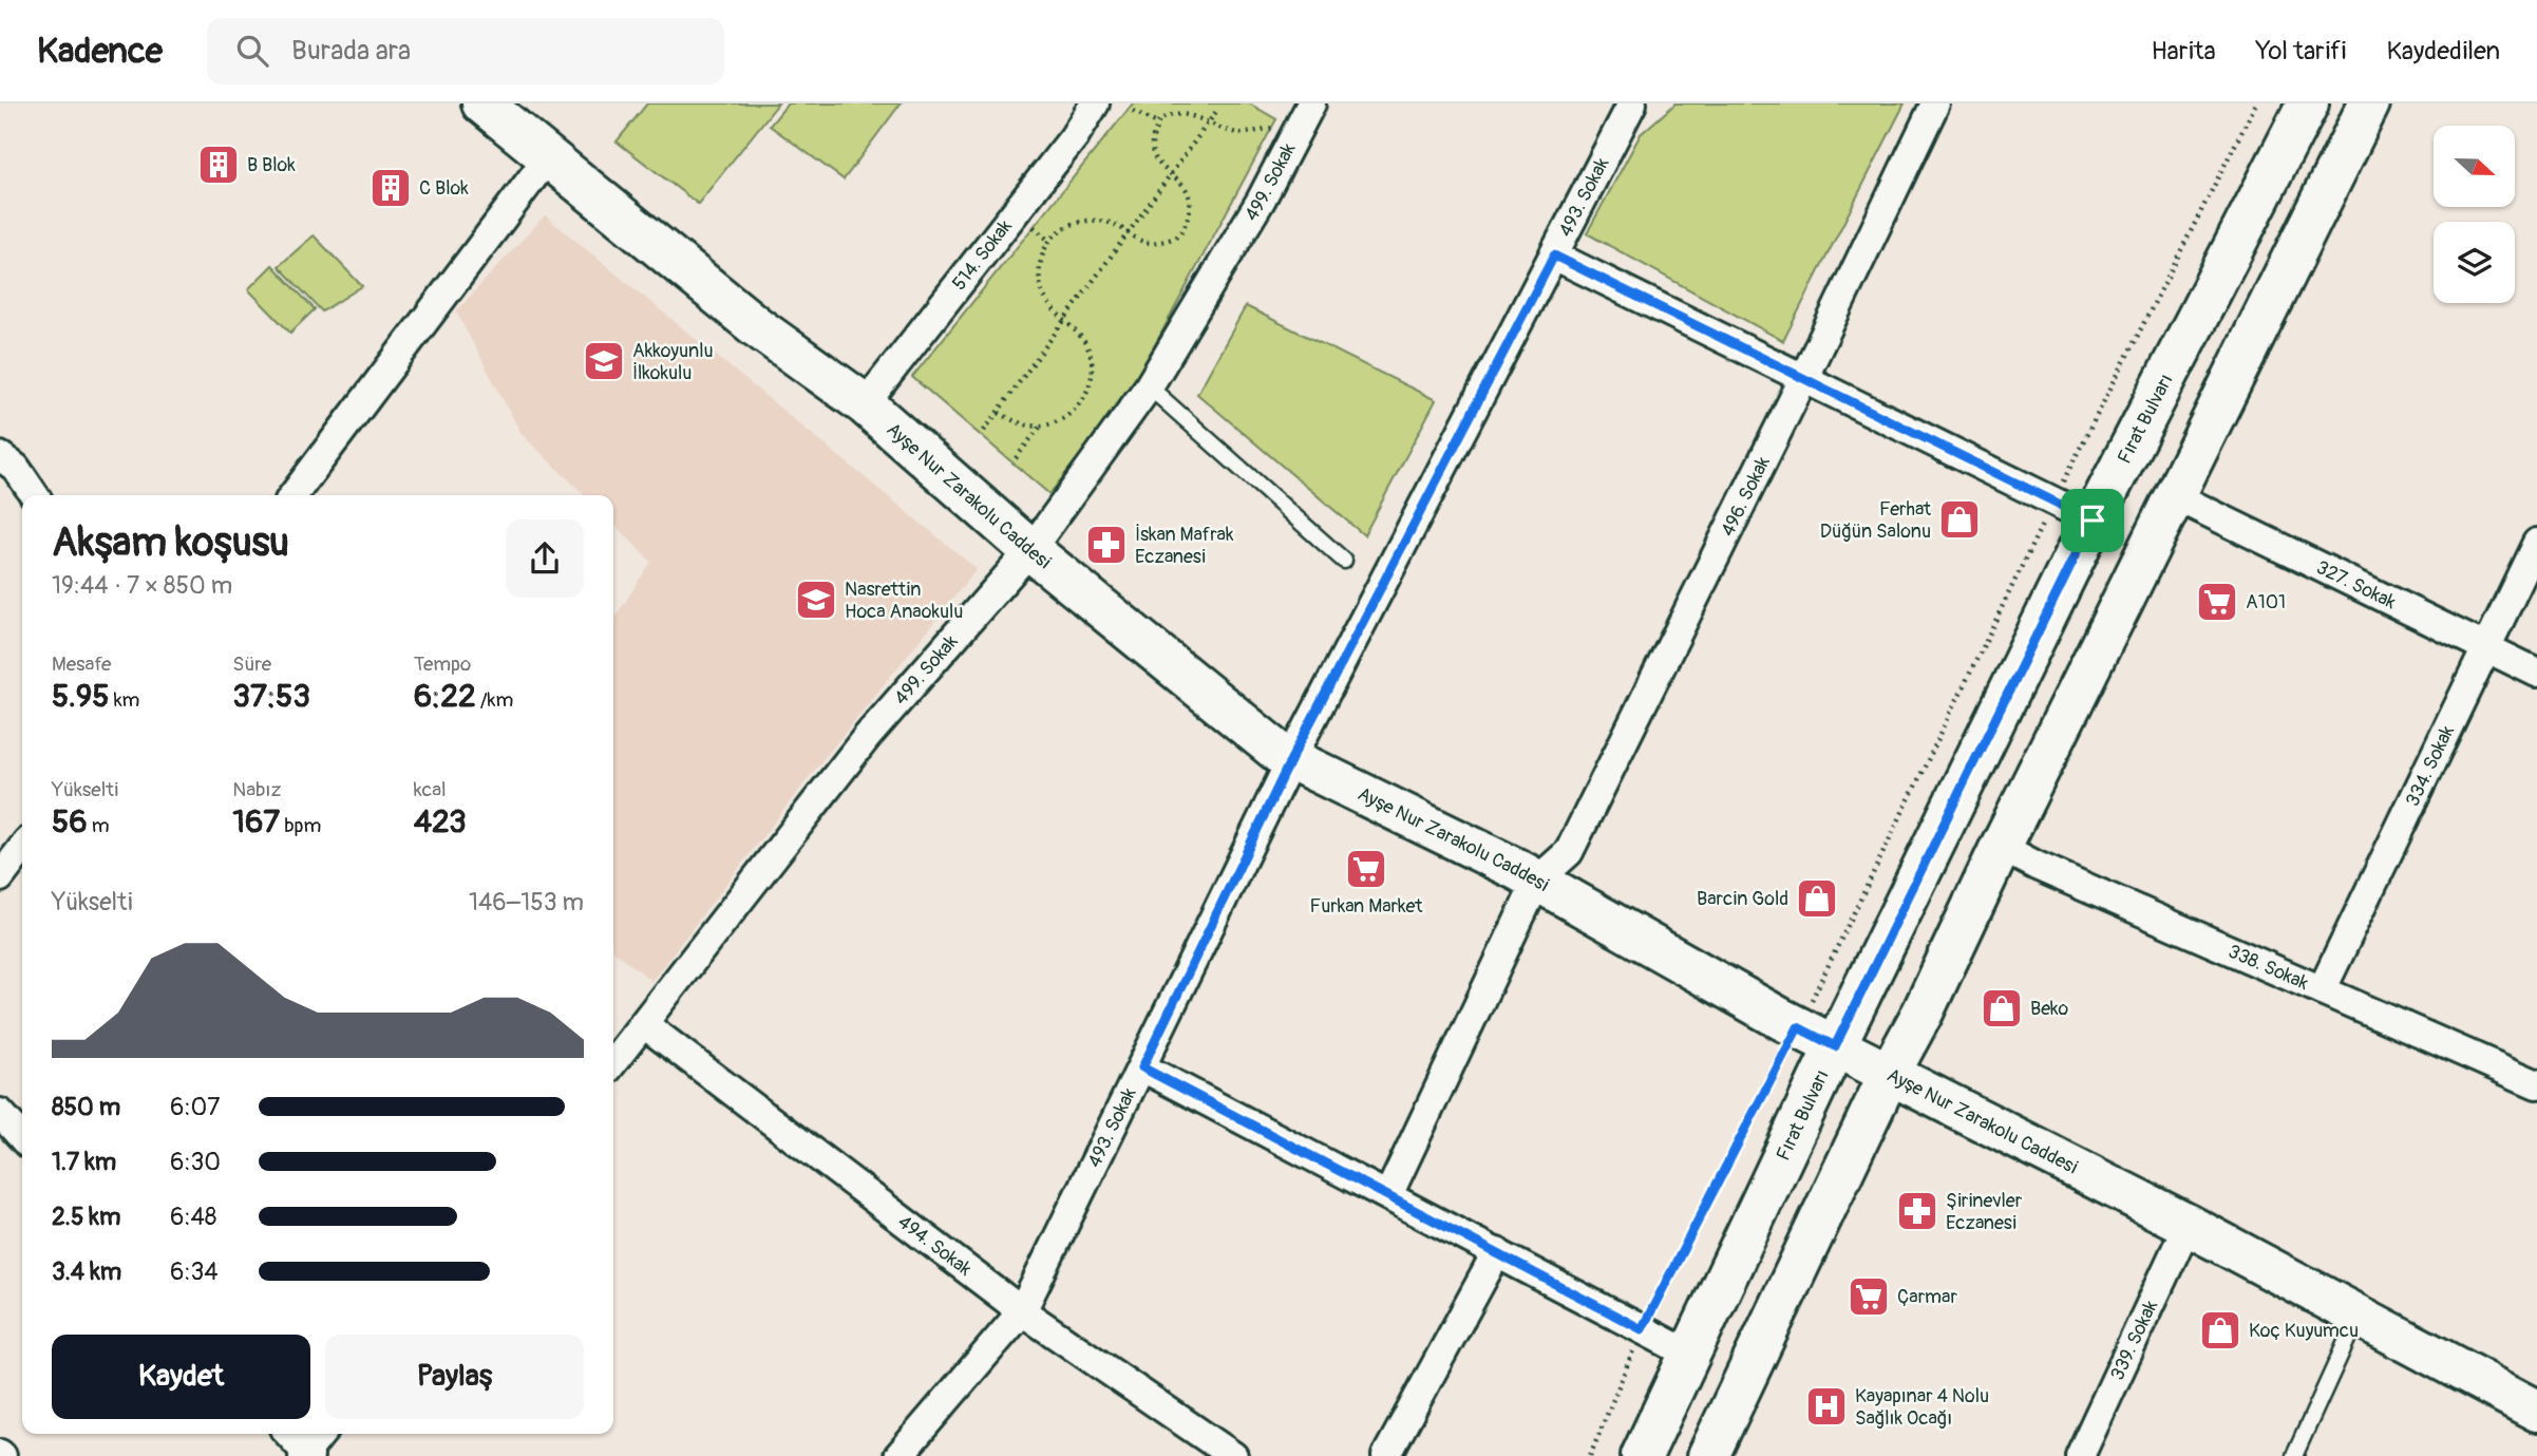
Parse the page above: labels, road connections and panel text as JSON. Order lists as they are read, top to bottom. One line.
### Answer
{"streets":{"main road":["Fırat Bulvarı","Ayşe Nur Zarakolu Caddesi"],"street":["499. Sokak","493. Sokak","514. Sokak","496. Sokak","327. Sokak","334. Sokak","338. Sokak","494. Sokak","339. Sokak"]},"crossings":[["499. Sokak","Ayşe Nur Zarakolu Caddesi"],["499. Sokak","494. Sokak"],["493. Sokak","Ayşe Nur Zarakolu Caddesi"],["493. Sokak","494. Sokak"],["514. Sokak","Ayşe Nur Zarakolu Caddesi"],["Fırat Bulvarı","Ayşe Nur Zarakolu Caddesi"],["Ayşe Nur Zarakolu Caddesi","496. Sokak"],["Ayşe Nur Zarakolu Caddesi","339. Sokak"],["327. Sokak","334. Sokak"],["334. Sokak","338. Sokak"]],"places":{"building":["B Blok","C Blok"],"school or university":["Akkoyunlu İlkokulu","Nasrettin Hoca Anaokulu"],"shop":["Ferhat Düğün Salonu","Barcin Gold","Beko","Koç Kuyumcu"],"pharmacy":["İskan Mafrak Eczanesi","Şirinevler Eczanesi"],"supermarket":["A101","Furkan Market","Çarmar"],"hospital":["Kayapınar 4 Nolu Sağlık Ocağı"]},"north":"right","page":{"header":"Kadence","search":"Burada ara","nav":["Harita","Yol tarifi","Kaydedilen"],"heading":["Akşam koşusu","19:44 · 7 × 850 m"],"stats":[["Mesafe","5.95 km"],["Süre","37:53"],["Tempo","6:22 /km"],["Yükselti","56 m"],["Nabız","167 bpm"],["kcal","423"]],"chart":["Yükselti","146–153 m"],"list":[{"name":"850 m","note":"6:07"},{"name":"1.7 km","note":"6:30"},{"name":"2.5 km","note":"6:48"},{"name":"3.4 km","note":"6:34"}],"buttons":["Kaydet","Paylaş"]}}
